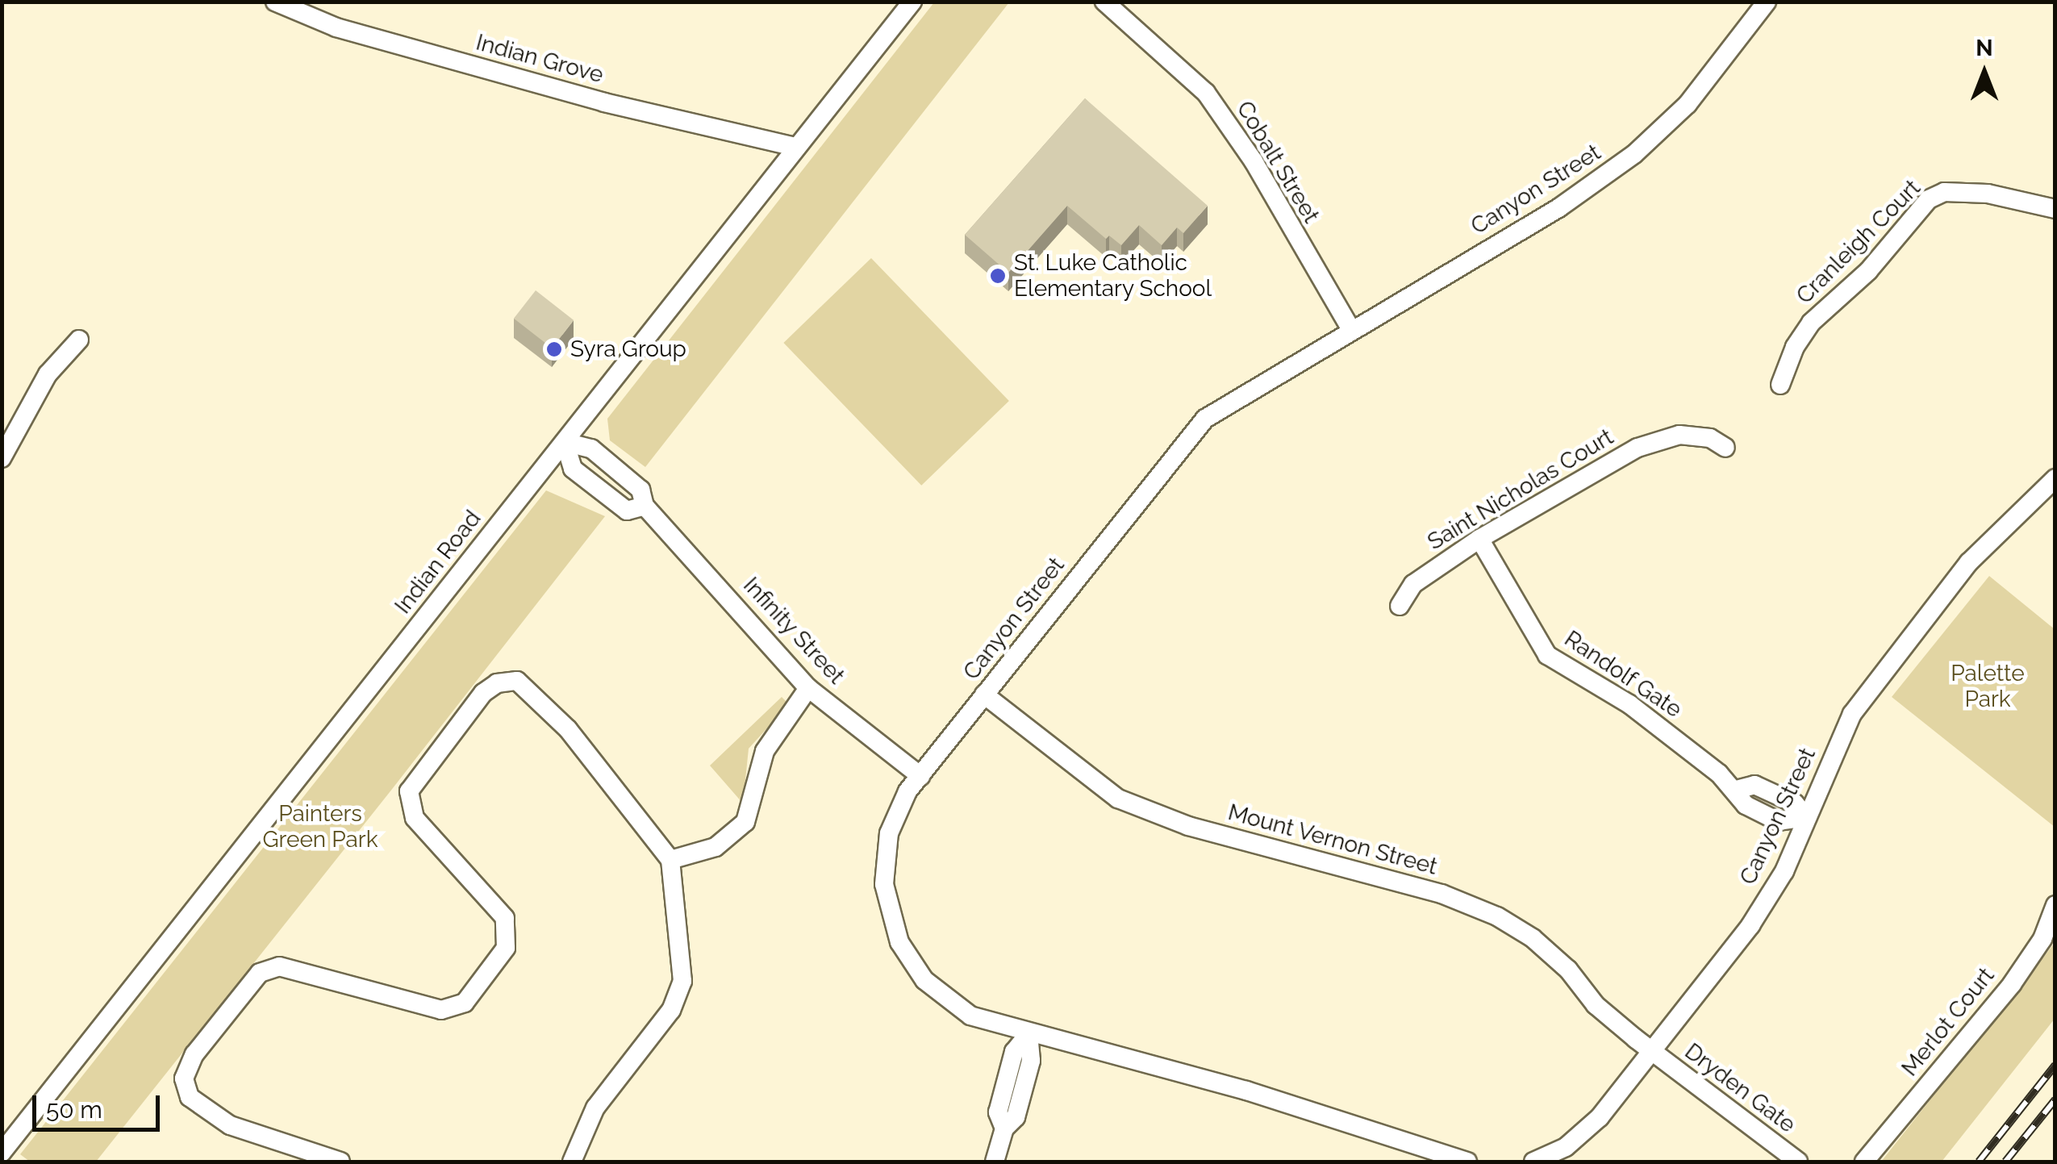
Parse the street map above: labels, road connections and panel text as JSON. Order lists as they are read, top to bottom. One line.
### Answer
{"streets":{"street":["Indian Grove","Cobalt Street","Canyon Street","Cranleigh Court","Saint Nicholas Court","Indian Road","Infinity Street","Randolf Gate","Mount Vernon Street","Merlot Court","Dryden Gate"]},"crossings":[["Indian Grove","Indian Road"],["Cobalt Street","Canyon Street"],["Canyon Street","Infinity Street"],["Canyon Street","Randolf Gate"],["Canyon Street","Mount Vernon Street"],["Canyon Street","Dryden Gate"],["Saint Nicholas Court","Randolf Gate"],["Indian Road","Infinity Street"],["Mount Vernon Street","Dryden Gate"]],"parks":["Palette Park","Painters Green Park"],"places":["St. Luke Catholic Elementary School","Syra Group"],"scale_bar":"50 m","north":"top"}
